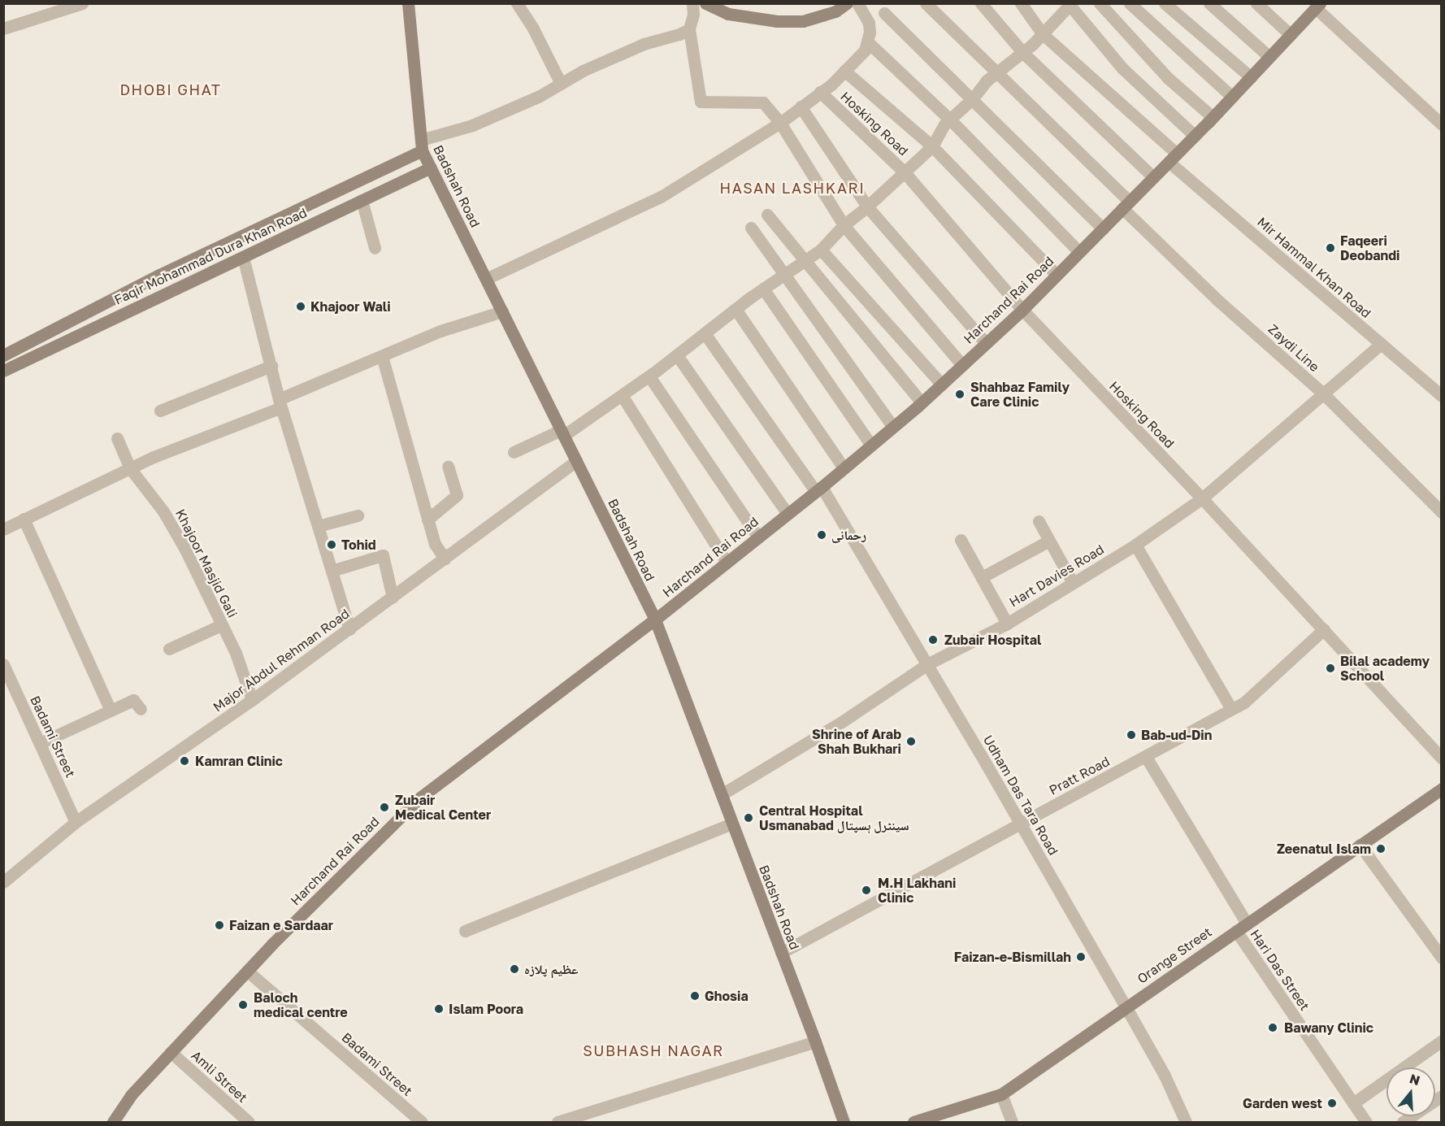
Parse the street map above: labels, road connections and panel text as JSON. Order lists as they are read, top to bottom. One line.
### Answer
{"streets":{"main road":["Badshah Road","Faqir Mohammad Dura Khan Road","Harchand Rai Road","Orange Street"],"street":["Hosking Road","Mir Hammal Khan Road","Zaydi Line","Khajoor Masjid Gali","Hart Davies Road","Major Abdul Rehman Road","Badami Street","Pratt Road","Udham Das Tara Road","Hari Das Street","Amli Street"]},"crossings":[["Hosking Road","Harchand Rai Road"],["Hosking Road","Hart Davies Road"],["Hosking Road","Pratt Road"],["Badshah Road","Faqir Mohammad Dura Khan Road"],["Badshah Road","Harchand Rai Road"],["Badshah Road","Hart Davies Road"],["Badshah Road","Major Abdul Rehman Road"],["Badshah Road","Pratt Road"],["Mir Hammal Khan Road","Harchand Rai Road"],["Mir Hammal Khan Road","Hart Davies Road"],["Harchand Rai Road","Zaydi Line"],["Harchand Rai Road","Badami Street"],["Harchand Rai Road","Udham Das Tara Road"],["Harchand Rai Road","Amli Street"],["Zaydi Line","Hart Davies Road"],["Khajoor Masjid Gali","Major Abdul Rehman Road"],["Hart Davies Road","Udham Das Tara Road"],["Major Abdul Rehman Road","Badami Street"],["Pratt Road","Udham Das Tara Road"],["Udham Das Tara Road","Orange Street"],["Orange Street","Hari Das Street"]],"districts":["DHOBI GHAT","HASAN LASHKARI","SUBHASH NAGAR"],"places":["Faqeeri Deobandi","Khajoor Wali","Shahbaz Family Care Clinic","رحمانی","Tohid","Zubair Hospital","Bilal academy School","Bab-ud-Din","Shrine of Arab Shah Bukhari","Kamran Clinic","Zubair Medical Center","Central Hospital Usmanabad سینٹرل ہسپتال","Zeenatul Islam","M.H Lakhani Clinic","Faizan e Sardaar","Faizan-e-Bismillah","عظیم پلازہ","Ghosia","Baloch medical centre","Islam Poora","Bawany Clinic","Garden west"],"north":"top"}
